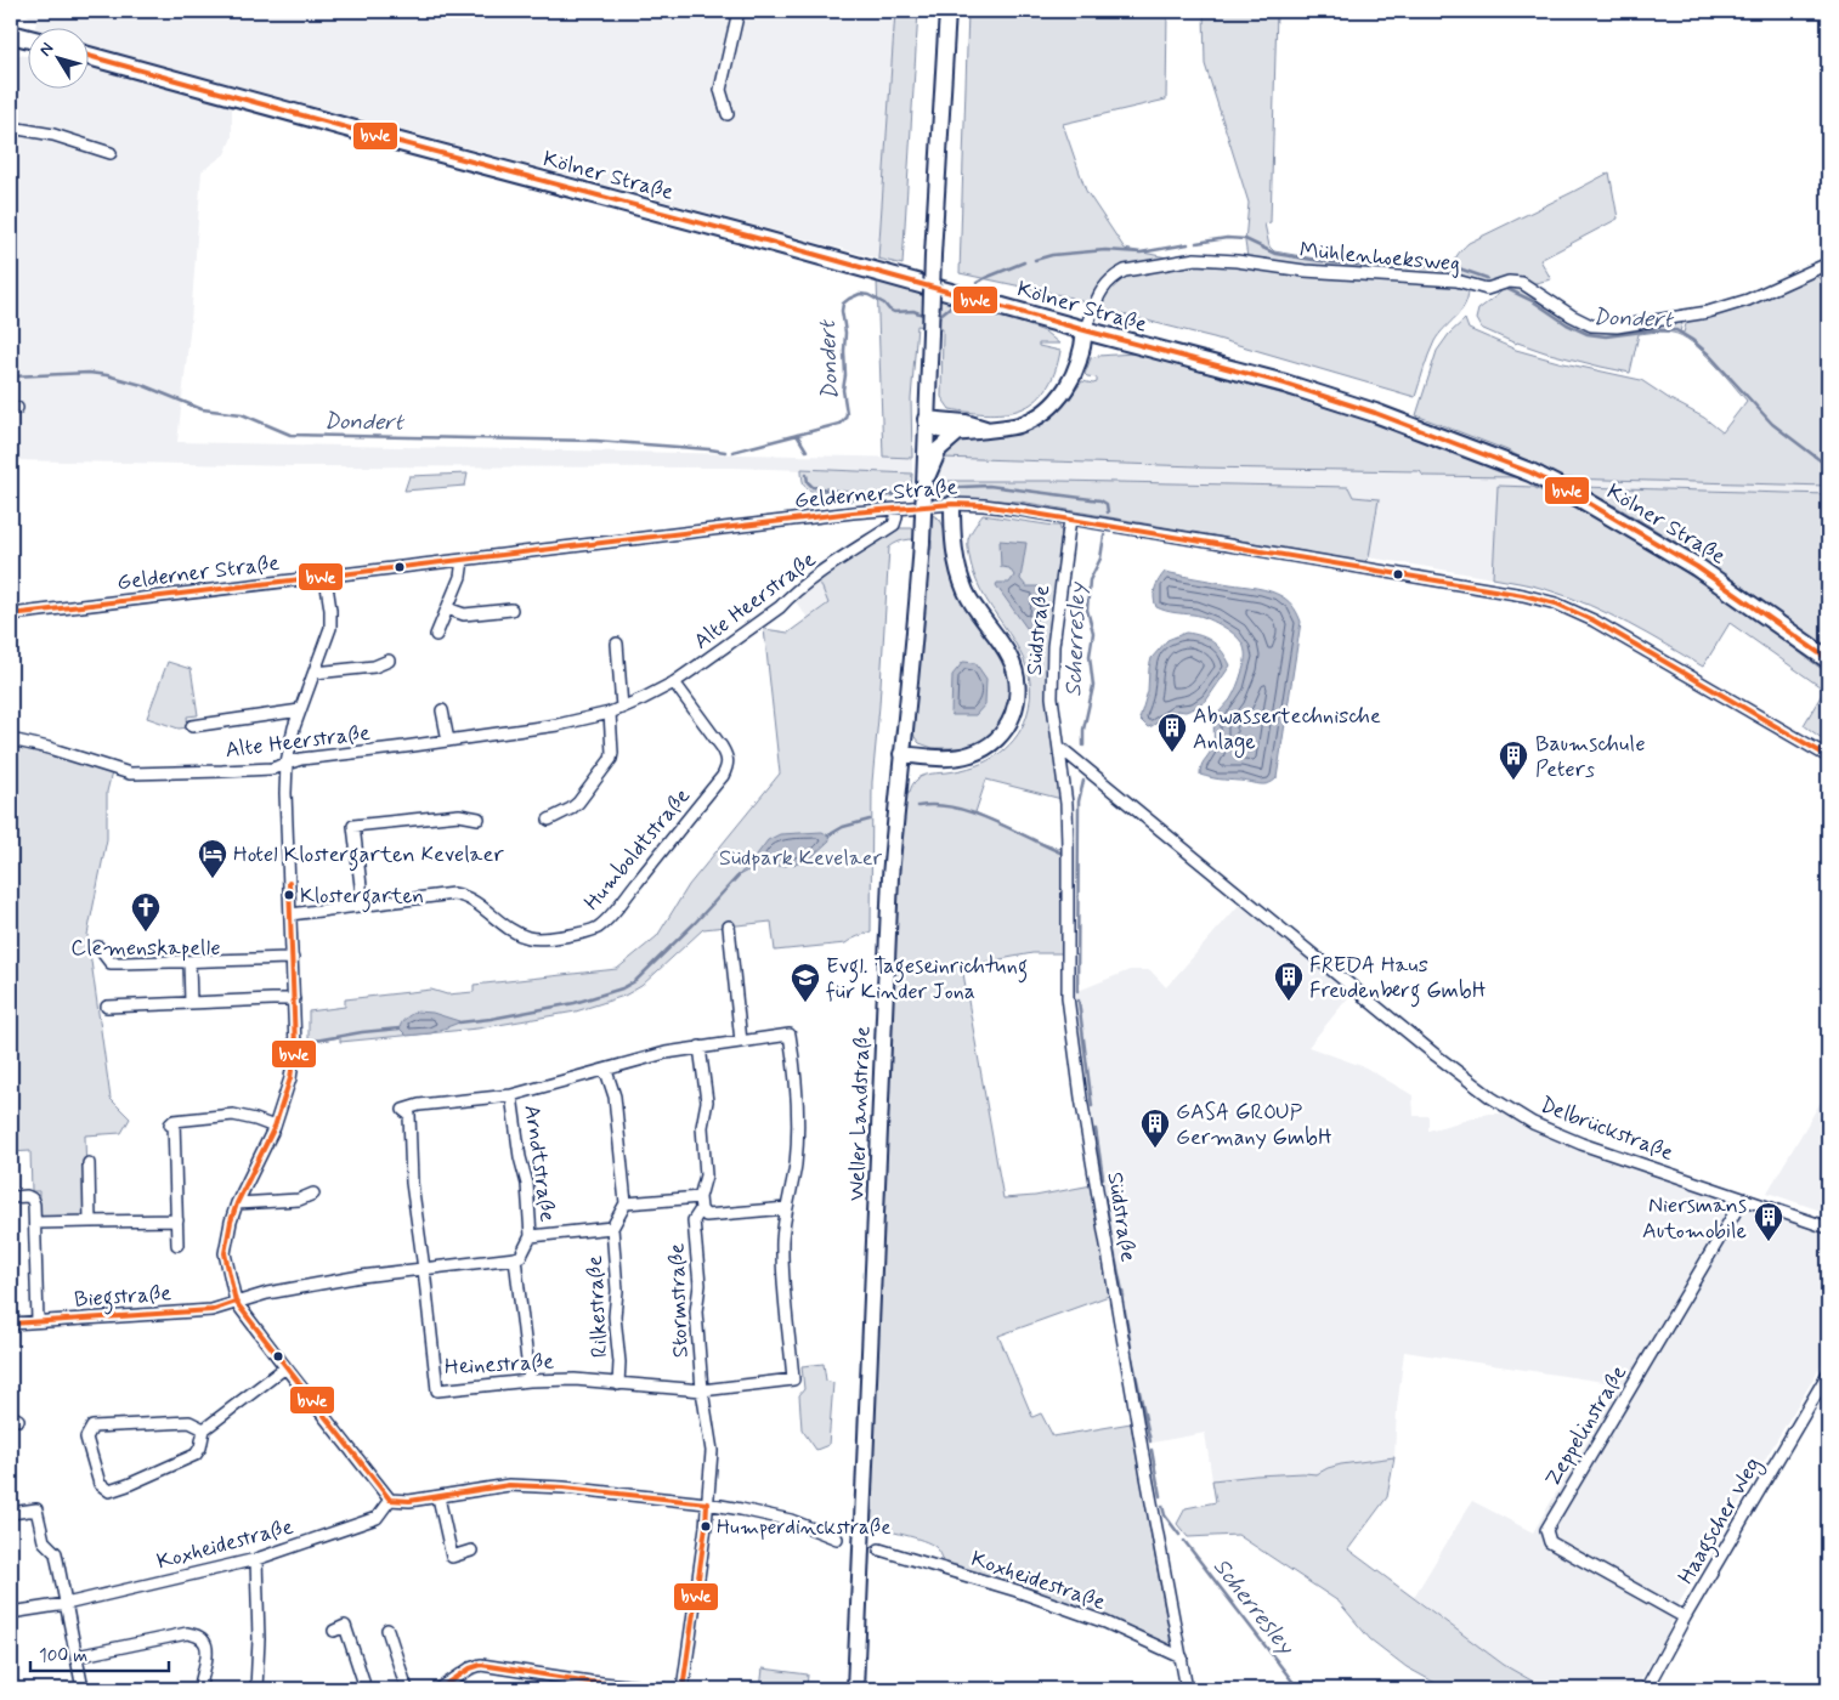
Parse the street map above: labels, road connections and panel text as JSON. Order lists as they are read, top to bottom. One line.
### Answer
{"streets":{"main road":["Kölner Straße","Weller Landstraße"],"street":["Mühlenhoeksweg","Gelderner Straße","Alte Heerstraße","Südstraße","Humboldtstraße","Delbrückstraße","Arndtstraße","Biegstraße","Stormstraße","Rilkestraße","Heinestraße","Zeppelinstraße","Haagscher Weg","Koxheidestraße"]},"crossings":[["Kölner Straße","Mühlenhoeksweg"],["Gelderner Straße","Alte Heerstraße"],["Gelderner Straße","Südstraße"],["Alte Heerstraße","Humboldtstraße"],["Südstraße","Delbrückstraße"],["Südstraße","Koxheidestraße"],["Delbrückstraße","Zeppelinstraße"],["Arndtstraße","Heinestraße"],["Biegstraße","Heinestraße"],["Stormstraße","Heinestraße"],["Rilkestraße","Heinestraße"],["Zeppelinstraße","Haagscher Weg"]],"water":["Dondert","Scherresley"],"parks":["Südpark Kevelaer"],"places":{"building":["Abwassertechnische Anlage","Baumschule Peters","FREDA Haus Freudenberg GmbH","GASA GROUP Germany GmbH","Niersmans Automobile"],"hotel":["Hotel Klostergarten Kevelaer"],"other":["Klostergarten","Humperdinckstraße"],"church":["Clemenskapelle"],"school or university":["Evgl. Tageseinrichtung für Kinder Jona"]},"lines":["transit line bWe"],"scale_bar":"100 m","north":"top left"}
